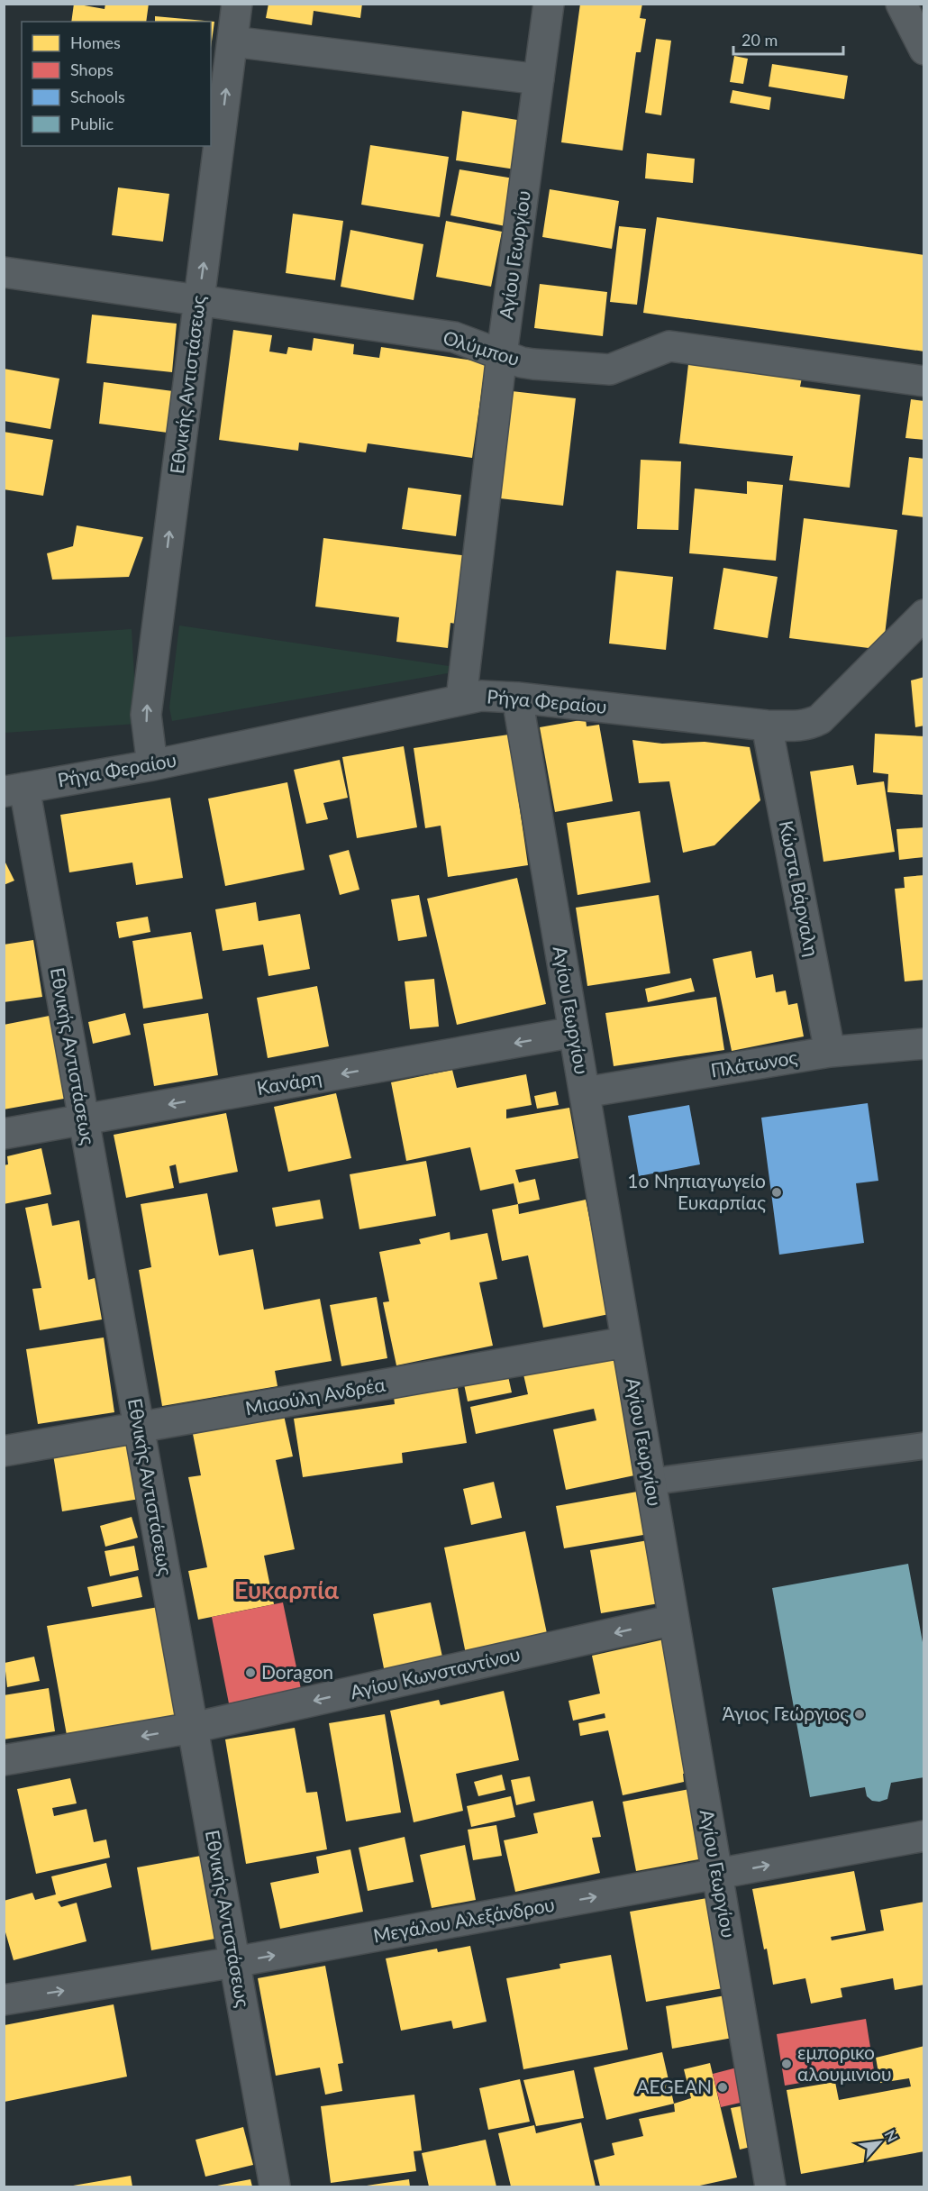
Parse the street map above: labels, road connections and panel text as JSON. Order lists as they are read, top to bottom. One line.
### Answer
{"streets":{"street":["Αγίου Γεωργίου","Ολύμπου","Εθνικής Αντιστάσεως","Ρήγα Φεραίου","Κώστα Βάρναλη","Πλάτωνος","Κανάρη","Μιαούλη Ανδρέα","Αγίου Κωνσταντίνου","Μεγάλου Αλεξάνδρου"]},"crossings":[["Αγίου Γεωργίου","Ολύμπου"],["Αγίου Γεωργίου","Ρήγα Φεραίου"],["Αγίου Γεωργίου","Πλάτωνος"],["Αγίου Γεωργίου","Κανάρη"],["Αγίου Γεωργίου","Μιαούλη Ανδρέα"],["Αγίου Γεωργίου","Αγίου Κωνσταντίνου"],["Αγίου Γεωργίου","Μεγάλου Αλεξάνδρου"],["Ολύμπου","Εθνικής Αντιστάσεως"],["Εθνικής Αντιστάσεως","Ρήγα Φεραίου"],["Εθνικής Αντιστάσεως","Κανάρη"],["Εθνικής Αντιστάσεως","Μιαούλη Ανδρέα"],["Εθνικής Αντιστάσεως","Αγίου Κωνσταντίνου"],["Εθνικής Αντιστάσεως","Μεγάλου Αλεξάνδρου"],["Ρήγα Φεραίου","Κώστα Βάρναλη"],["Κώστα Βάρναλη","Πλάτωνος"]],"one_way":["Κανάρη","Αγίου Κωνσταντίνου","Μεγάλου Αλεξάνδρου"],"districts":["Ευκαρπία"],"places":["1ο Νηπιαγωγείο Ευκαρπίας","Doragon","Άγιος Γεώργιος","εμπορικο αλουμινιου","AEGEAN"],"legend":["Homes","Shops","Schools","Public"],"scale_bar":"20 m","north":"top right"}
